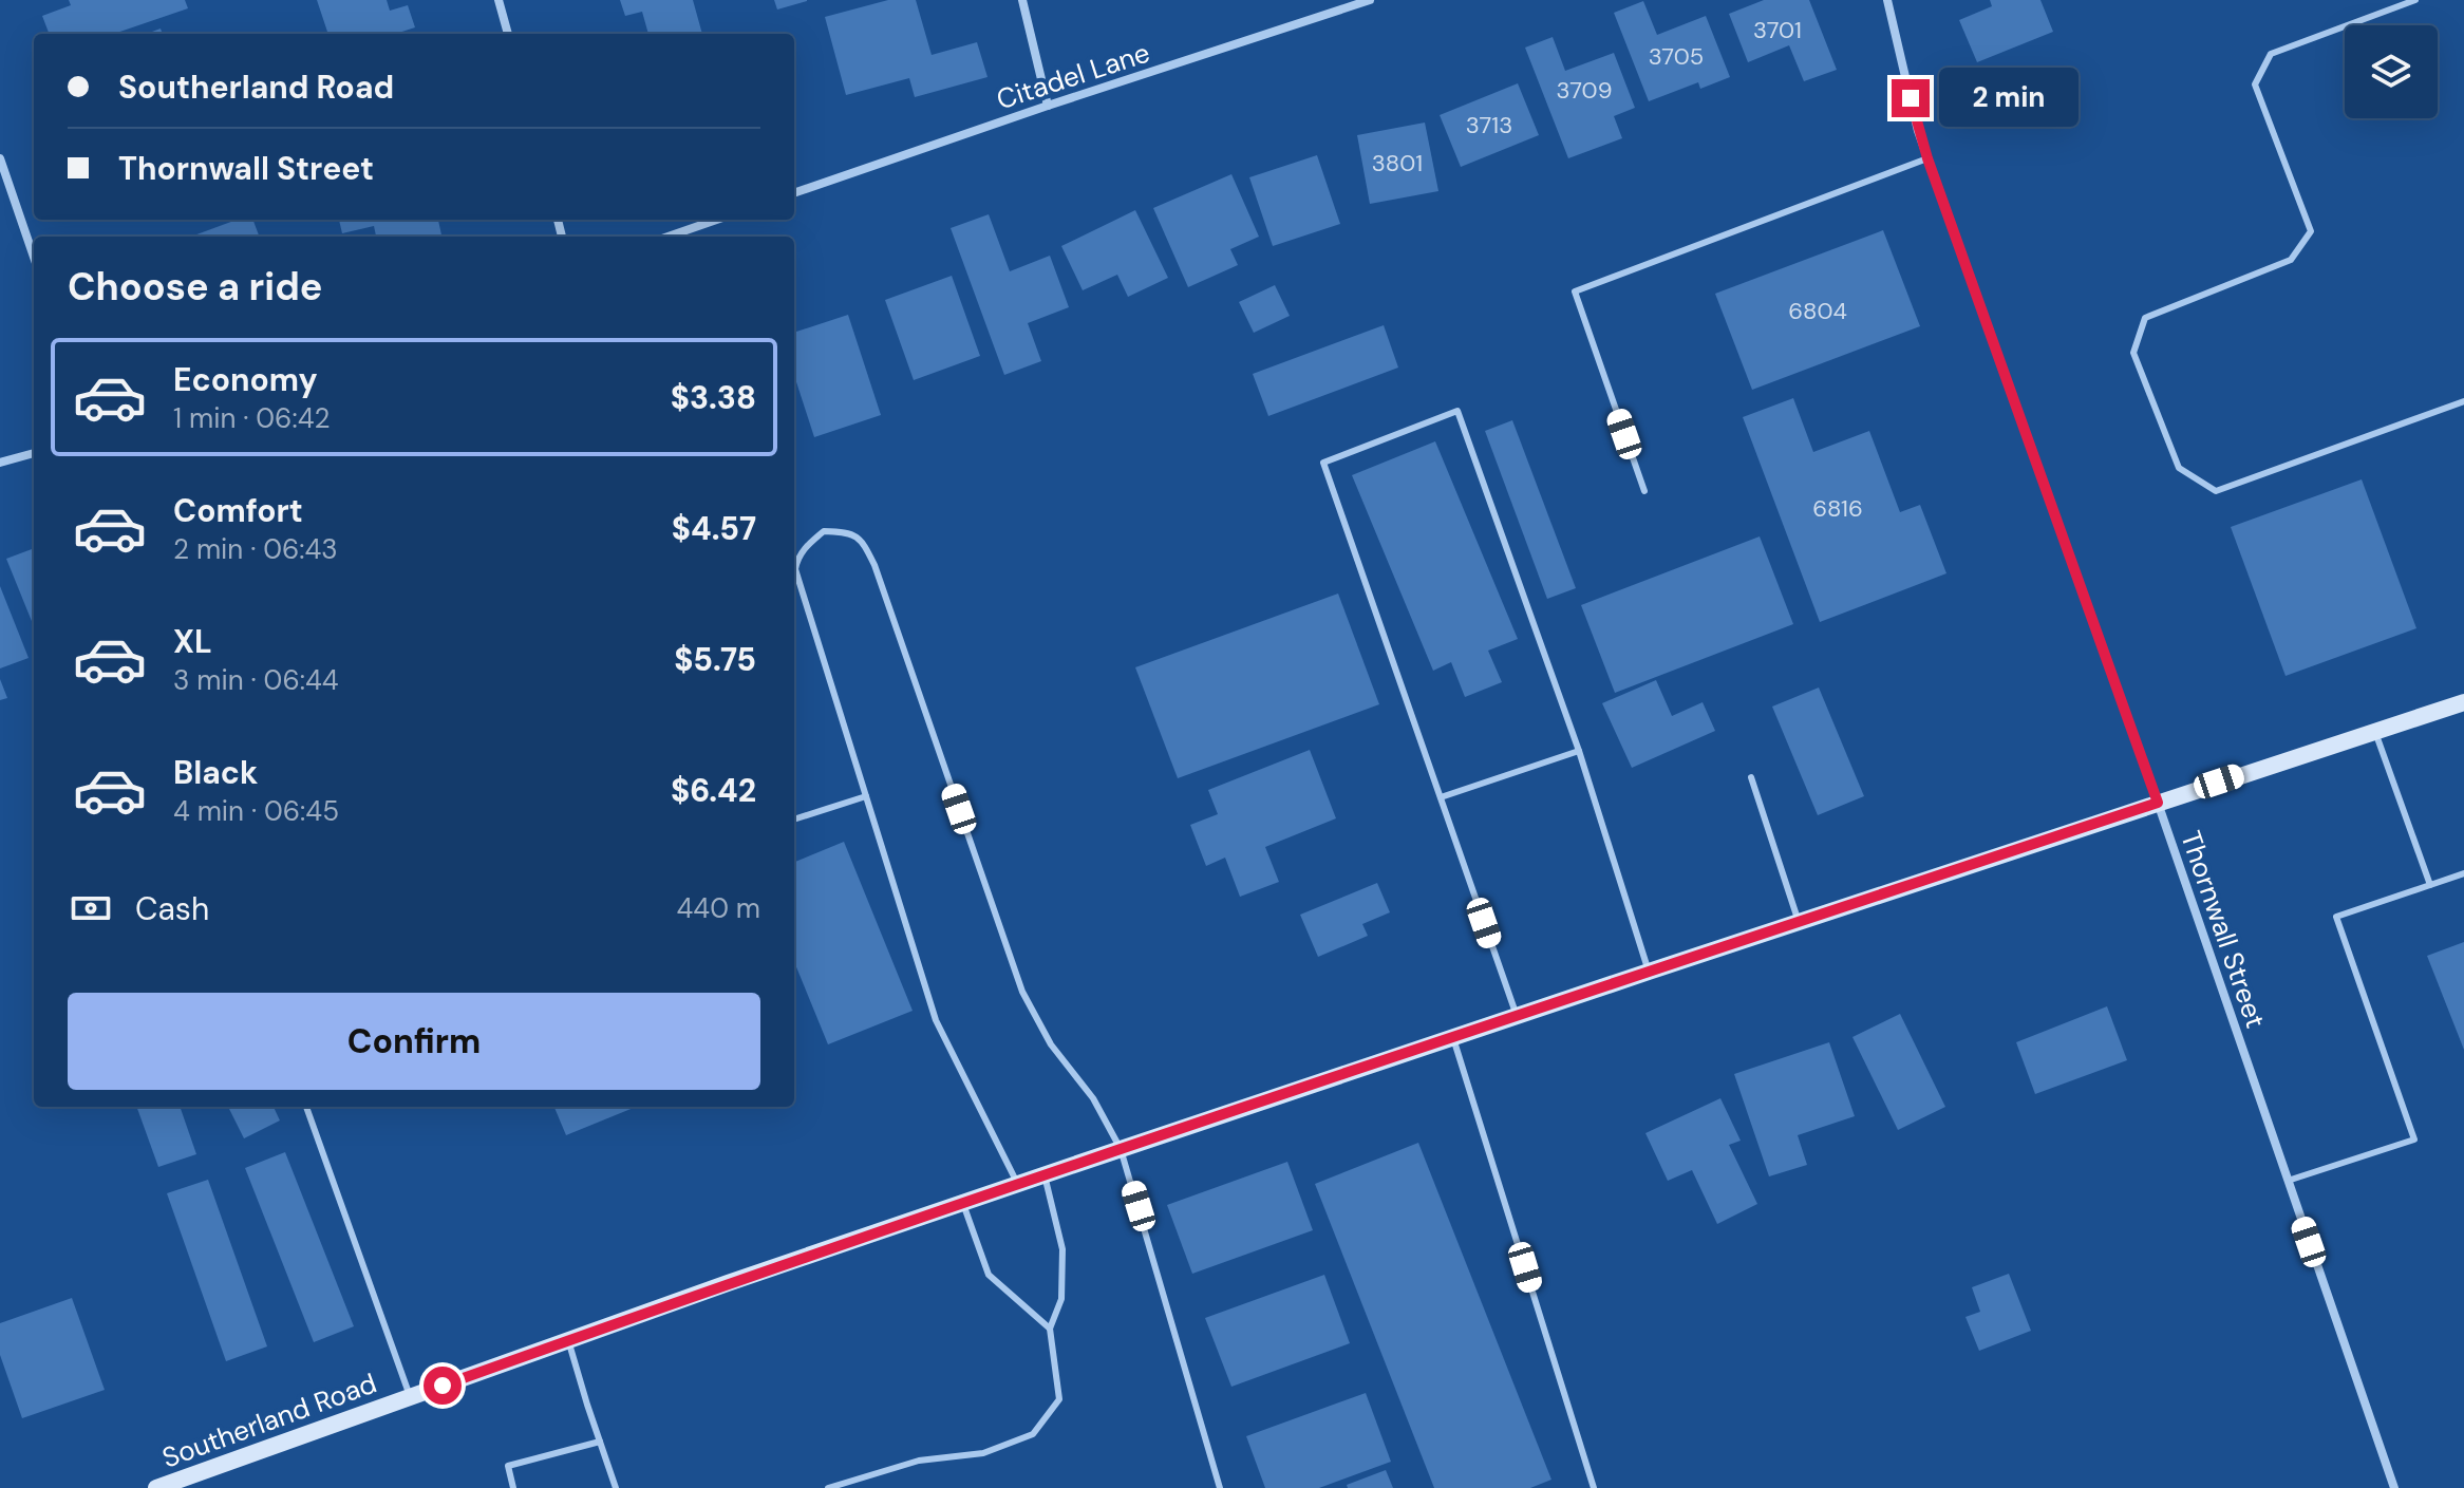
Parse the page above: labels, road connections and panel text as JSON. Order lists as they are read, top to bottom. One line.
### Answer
{"streets":{"street":["Citadel Lane","Thornwall Street","Southerland Road"]},"crossings":[["Thornwall Street","Southerland Road"]],"house_numbers":["3701","3705","3709","3713","3801","6804","6816"],"page":{"banner":["Southerland Road","Thornwall Street"],"bubble":"2 min","heading":"Choose a ride","list":[{"name":"Economy","note":"1 min · 06:42","value":"$3.38"},{"name":"Comfort","note":"2 min · 06:43","value":"$4.57"},{"name":"XL","note":"3 min · 06:44","value":"$5.75"},{"name":"Black","note":"4 min · 06:45","value":"$6.42"}],"pay":["Cash","440 m"],"buttons":"Confirm"}}
